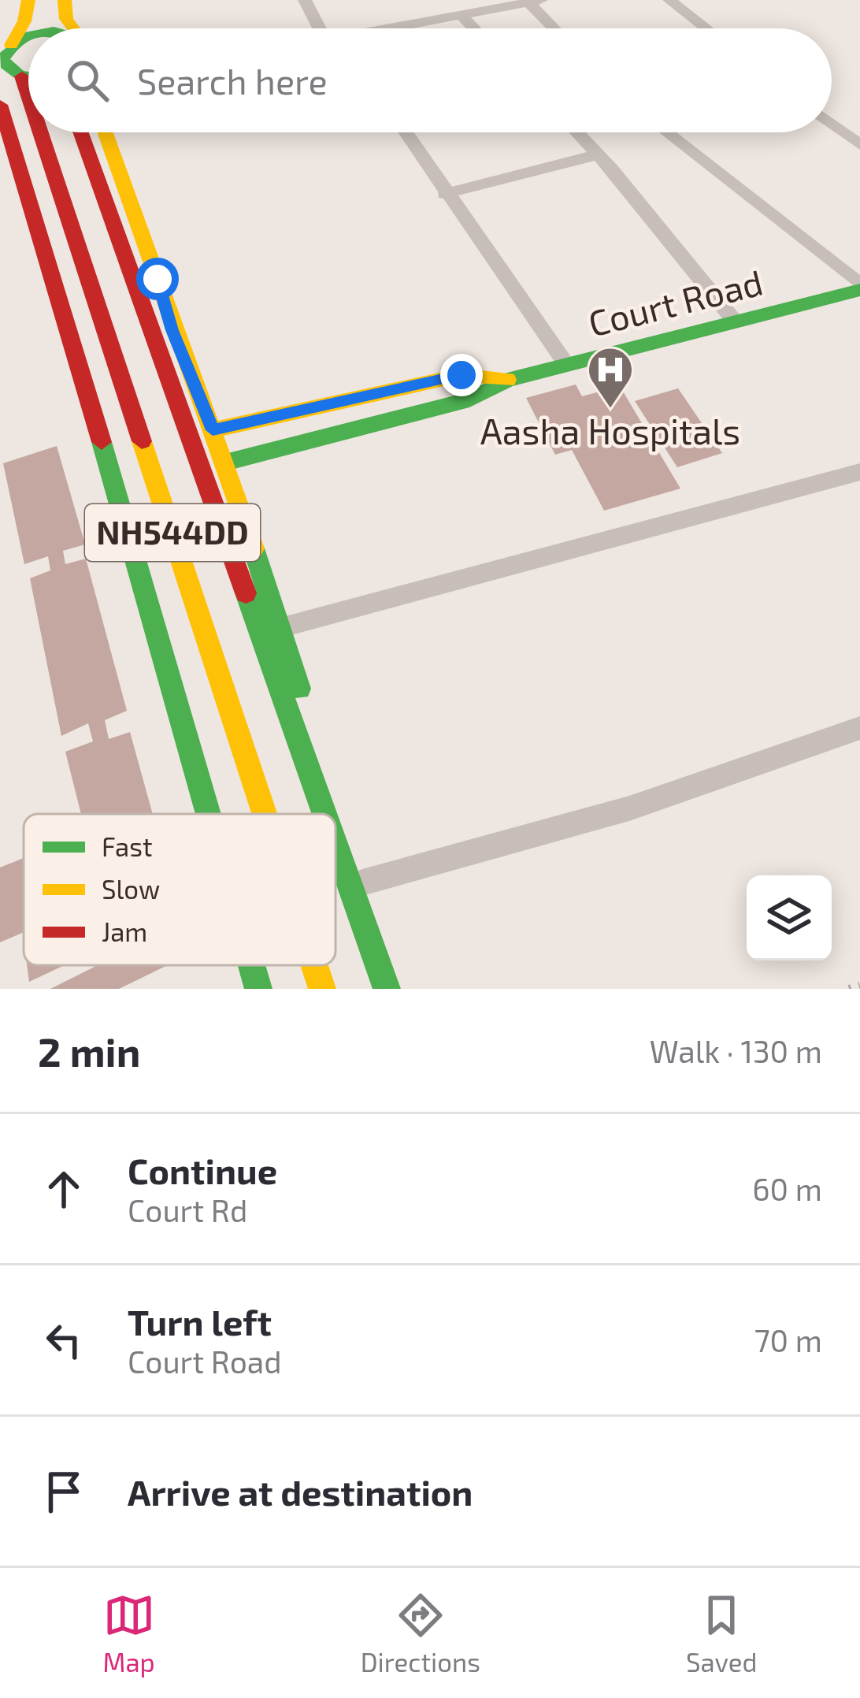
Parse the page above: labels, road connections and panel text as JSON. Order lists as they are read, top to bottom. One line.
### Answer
{"streets":{"main road":["Court Road","NH544DD"]},"places":{"hospital":["Aasha Hospitals"]},"legend":["Fast","Slow","Jam"],"page":{"search":"Search here","heading":["2 min","Walk · 130 m"],"list":[["Continue","Court Rd","60 m"],["Turn left","Court Road","70 m"],"Arrive at destination"],"nav":["Map","Directions","Saved"]}}
